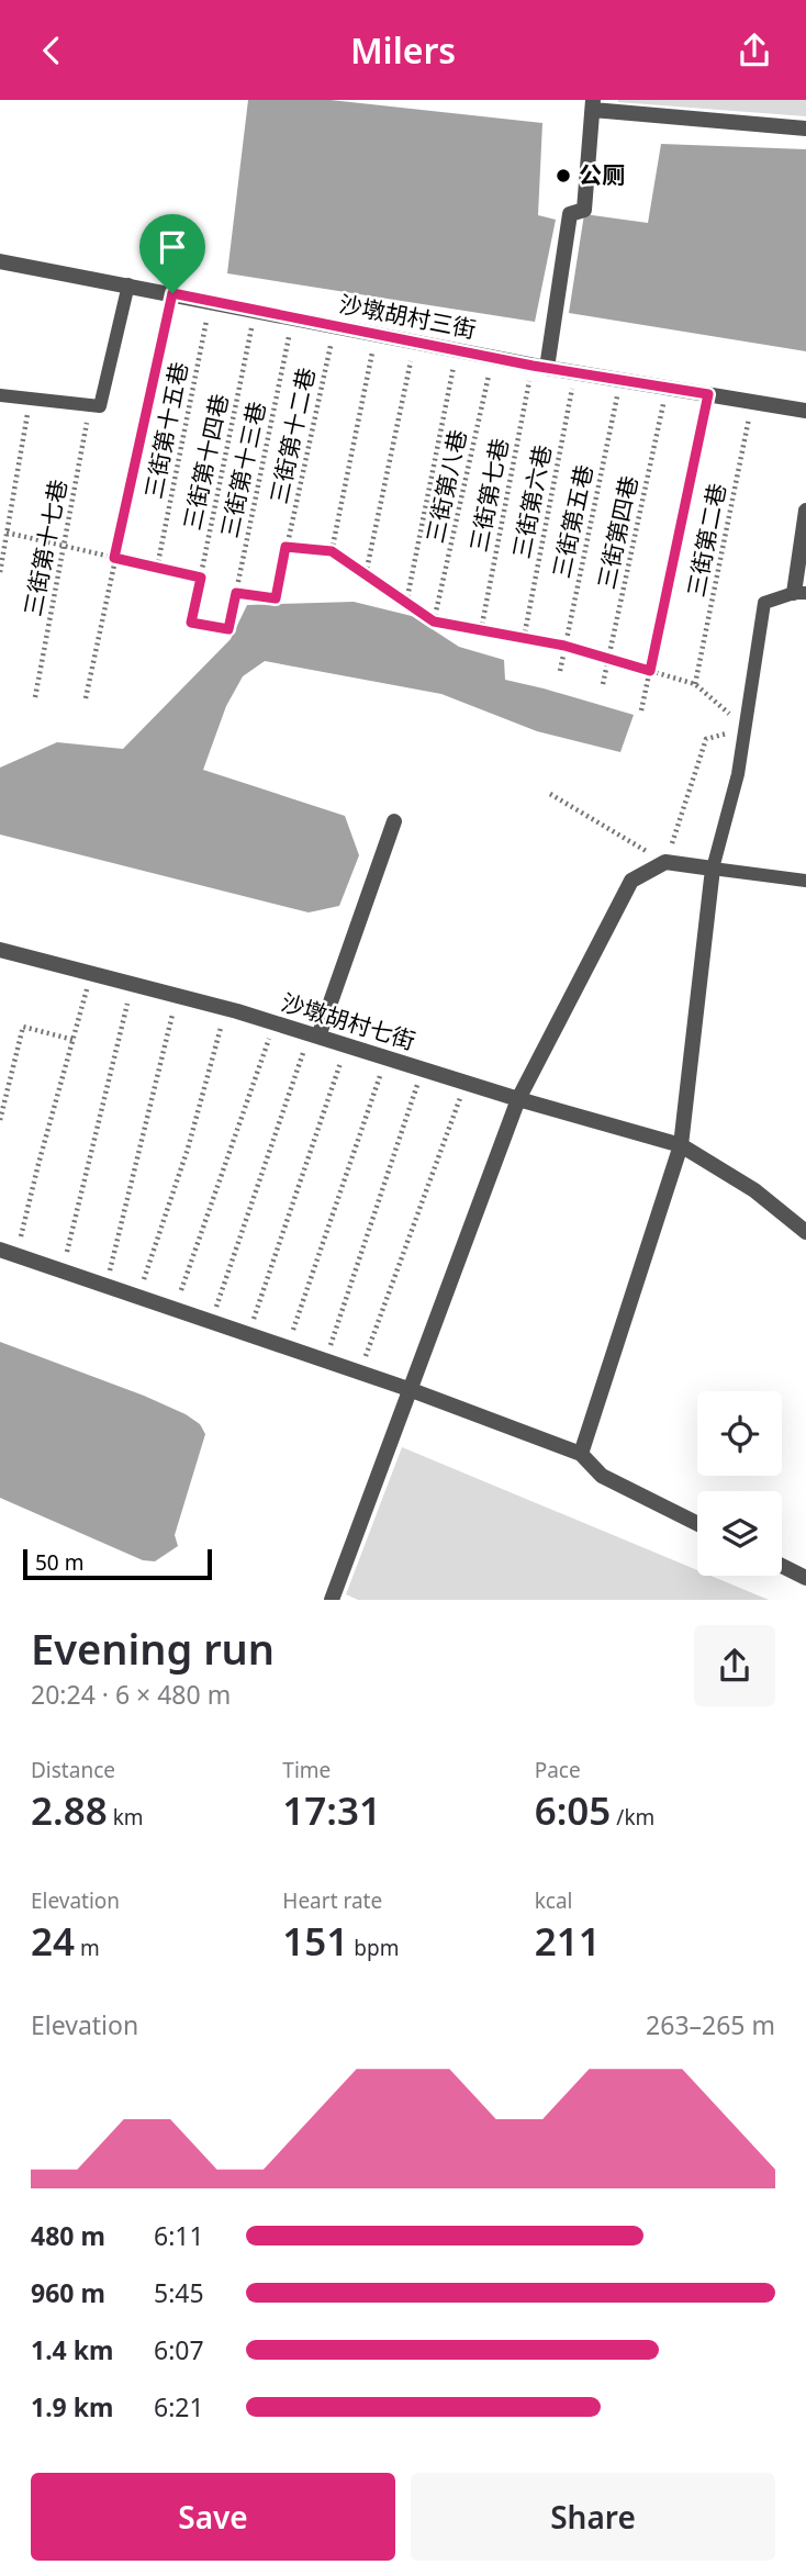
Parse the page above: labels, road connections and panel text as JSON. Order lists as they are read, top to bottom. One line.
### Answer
{"streets":{"street":["沙墩胡村三街","沙墩胡村七街"],"path":["三街第十五巷","三街第十二巷","三街第十四巷","三街第十三巷","三街第八巷","三街第七巷","三街第六巷","三街第五巷","三街第四巷","三街第二巷","三街第十七巷"]},"crossings":[["沙墩胡村三街","三街第十五巷"],["沙墩胡村三街","三街第十二巷"],["沙墩胡村三街","三街第十四巷"],["沙墩胡村三街","三街第十三巷"],["沙墩胡村三街","三街第八巷"],["沙墩胡村三街","三街第七巷"],["沙墩胡村三街","三街第六巷"],["沙墩胡村三街","三街第五巷"],["沙墩胡村三街","三街第四巷"],["沙墩胡村三街","三街第二巷"],["三街第十二巷","三街第十三巷"],["三街第十四巷","三街第十三巷"]],"places":["公厕"],"scale_bar":"50 m","page":{"header":"Milers","scale":"50 m","heading":["Evening run","20:24 · 6 × 480 m"],"stats":[["Distance","2.88 km"],["Time","17:31"],["Pace","6:05 /km"],["Elevation","24 m"],["Heart rate","151 bpm"],["kcal","211"]],"chart":["Elevation","263–265 m"],"list":[{"name":"480 m","note":"6:11"},{"name":"960 m","note":"5:45"},{"name":"1.4 km","note":"6:07"},{"name":"1.9 km","note":"6:21"}],"buttons":["Save","Share"]}}
